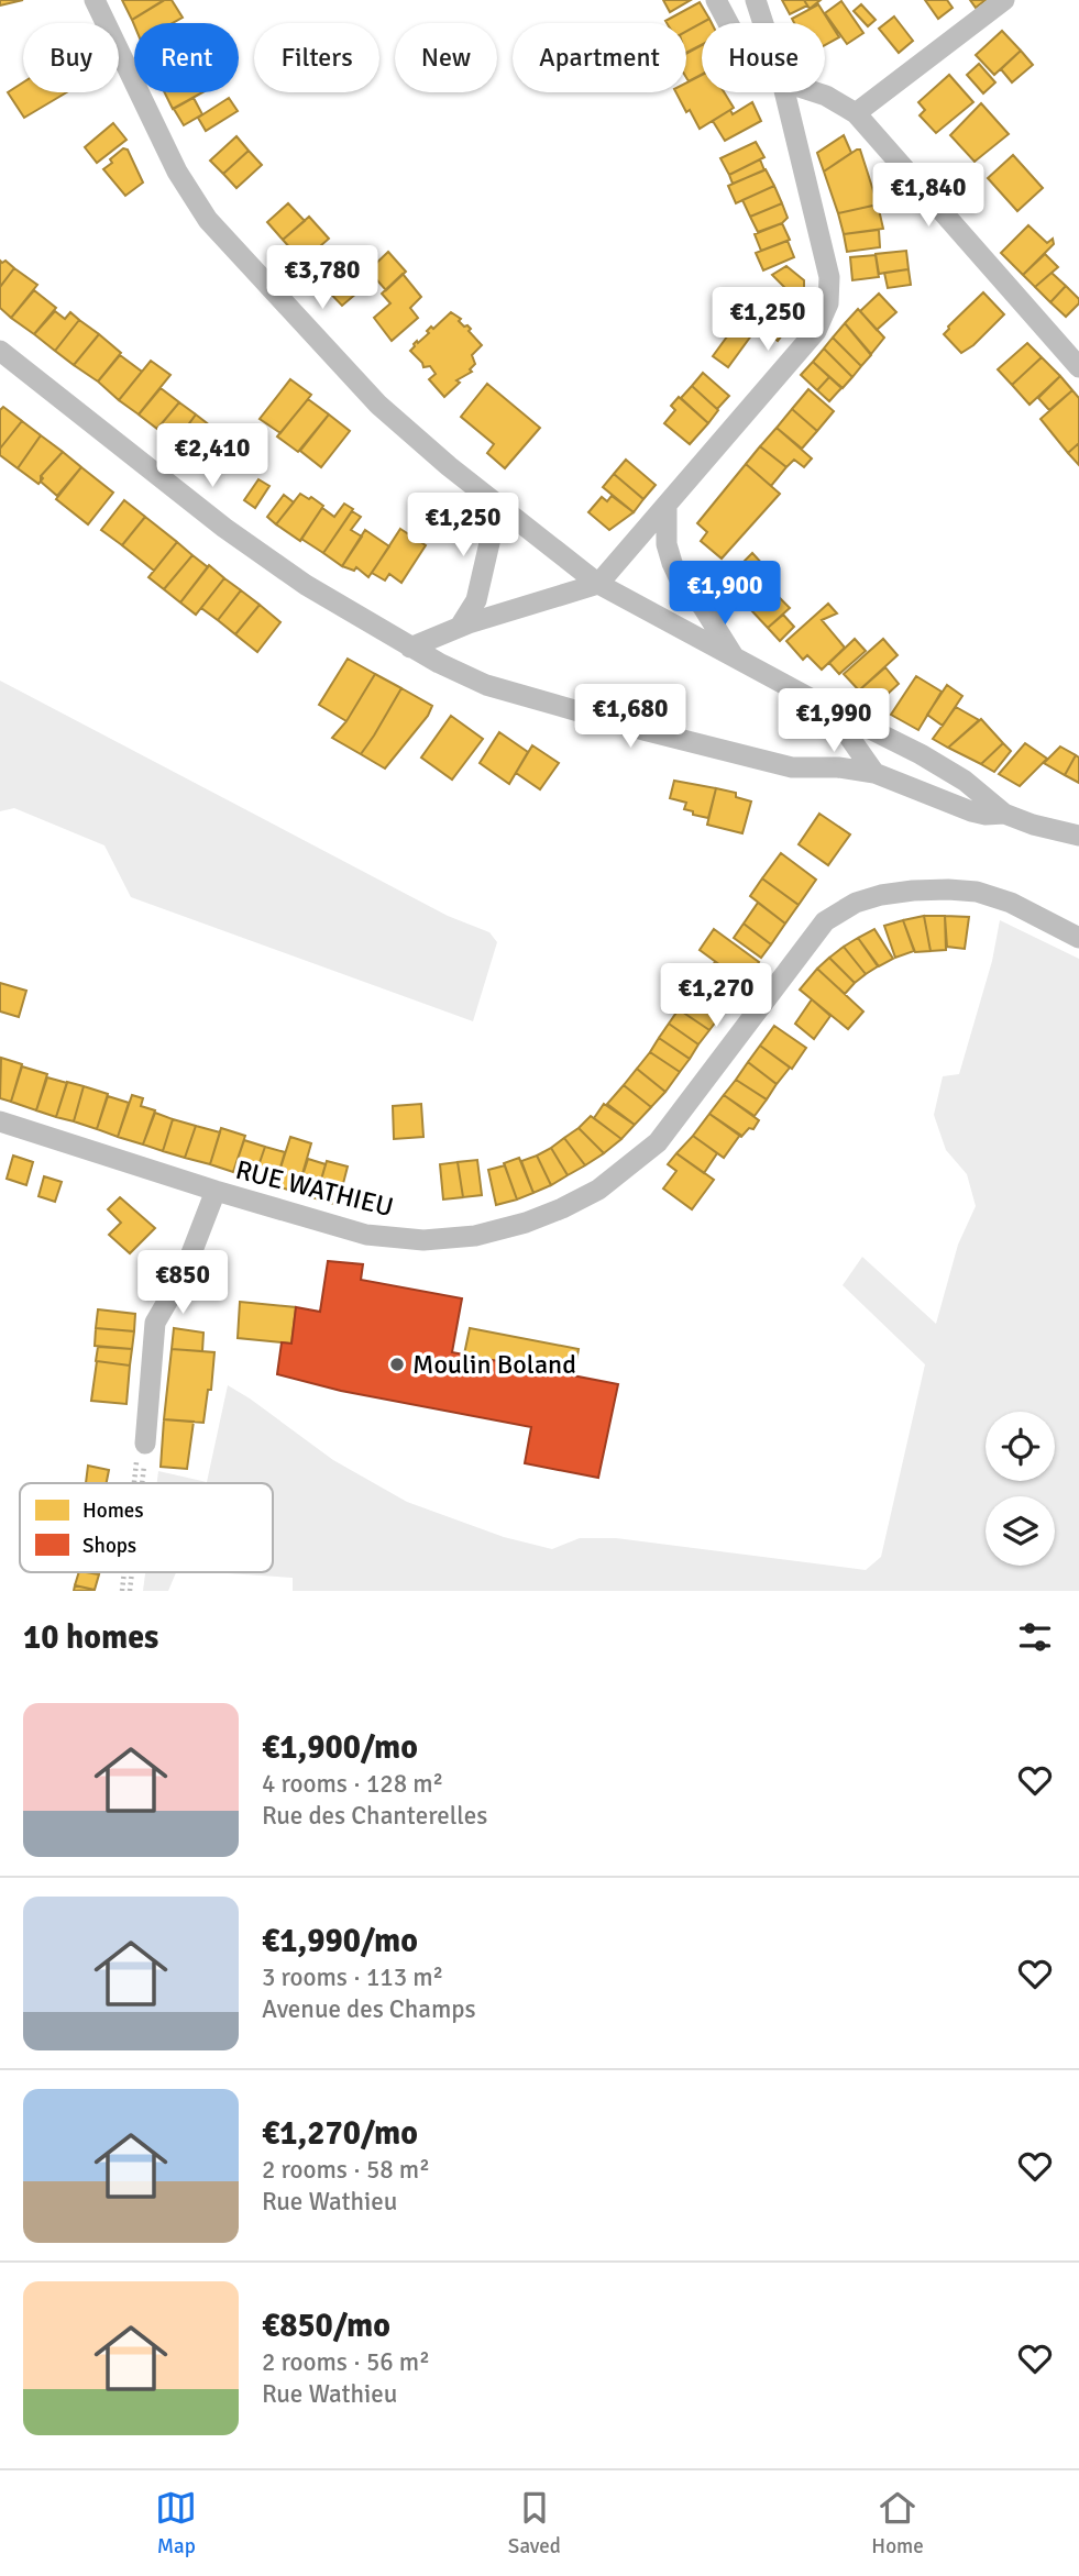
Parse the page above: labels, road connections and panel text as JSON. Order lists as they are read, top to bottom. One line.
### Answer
{"streets":{"street":["RUE WATHIEU"]},"places":["Moulin Boland"],"legend":["Homes","Shops"],"page":{"chip":["Buy","Rent","Filters","New","Apartment","House"],"price":["€1,840","€3,780","€1,250","€2,410","€1,250","€1,900","€1,680","€1,990","€1,270","€850"],"heading":"10 homes","list":[{"name":"€1,900/mo","note":"4 rooms · 128 m² · Rue des Chanterelles"},{"name":"€1,990/mo","note":"3 rooms · 113 m² · Avenue des Champs"},{"name":"€1,270/mo","note":"2 rooms · 58 m² · Rue Wathieu"},{"name":"€850/mo","note":"2 rooms · 56 m² · Rue Wathieu"}],"tabs":["Map","Saved","Home"]}}
